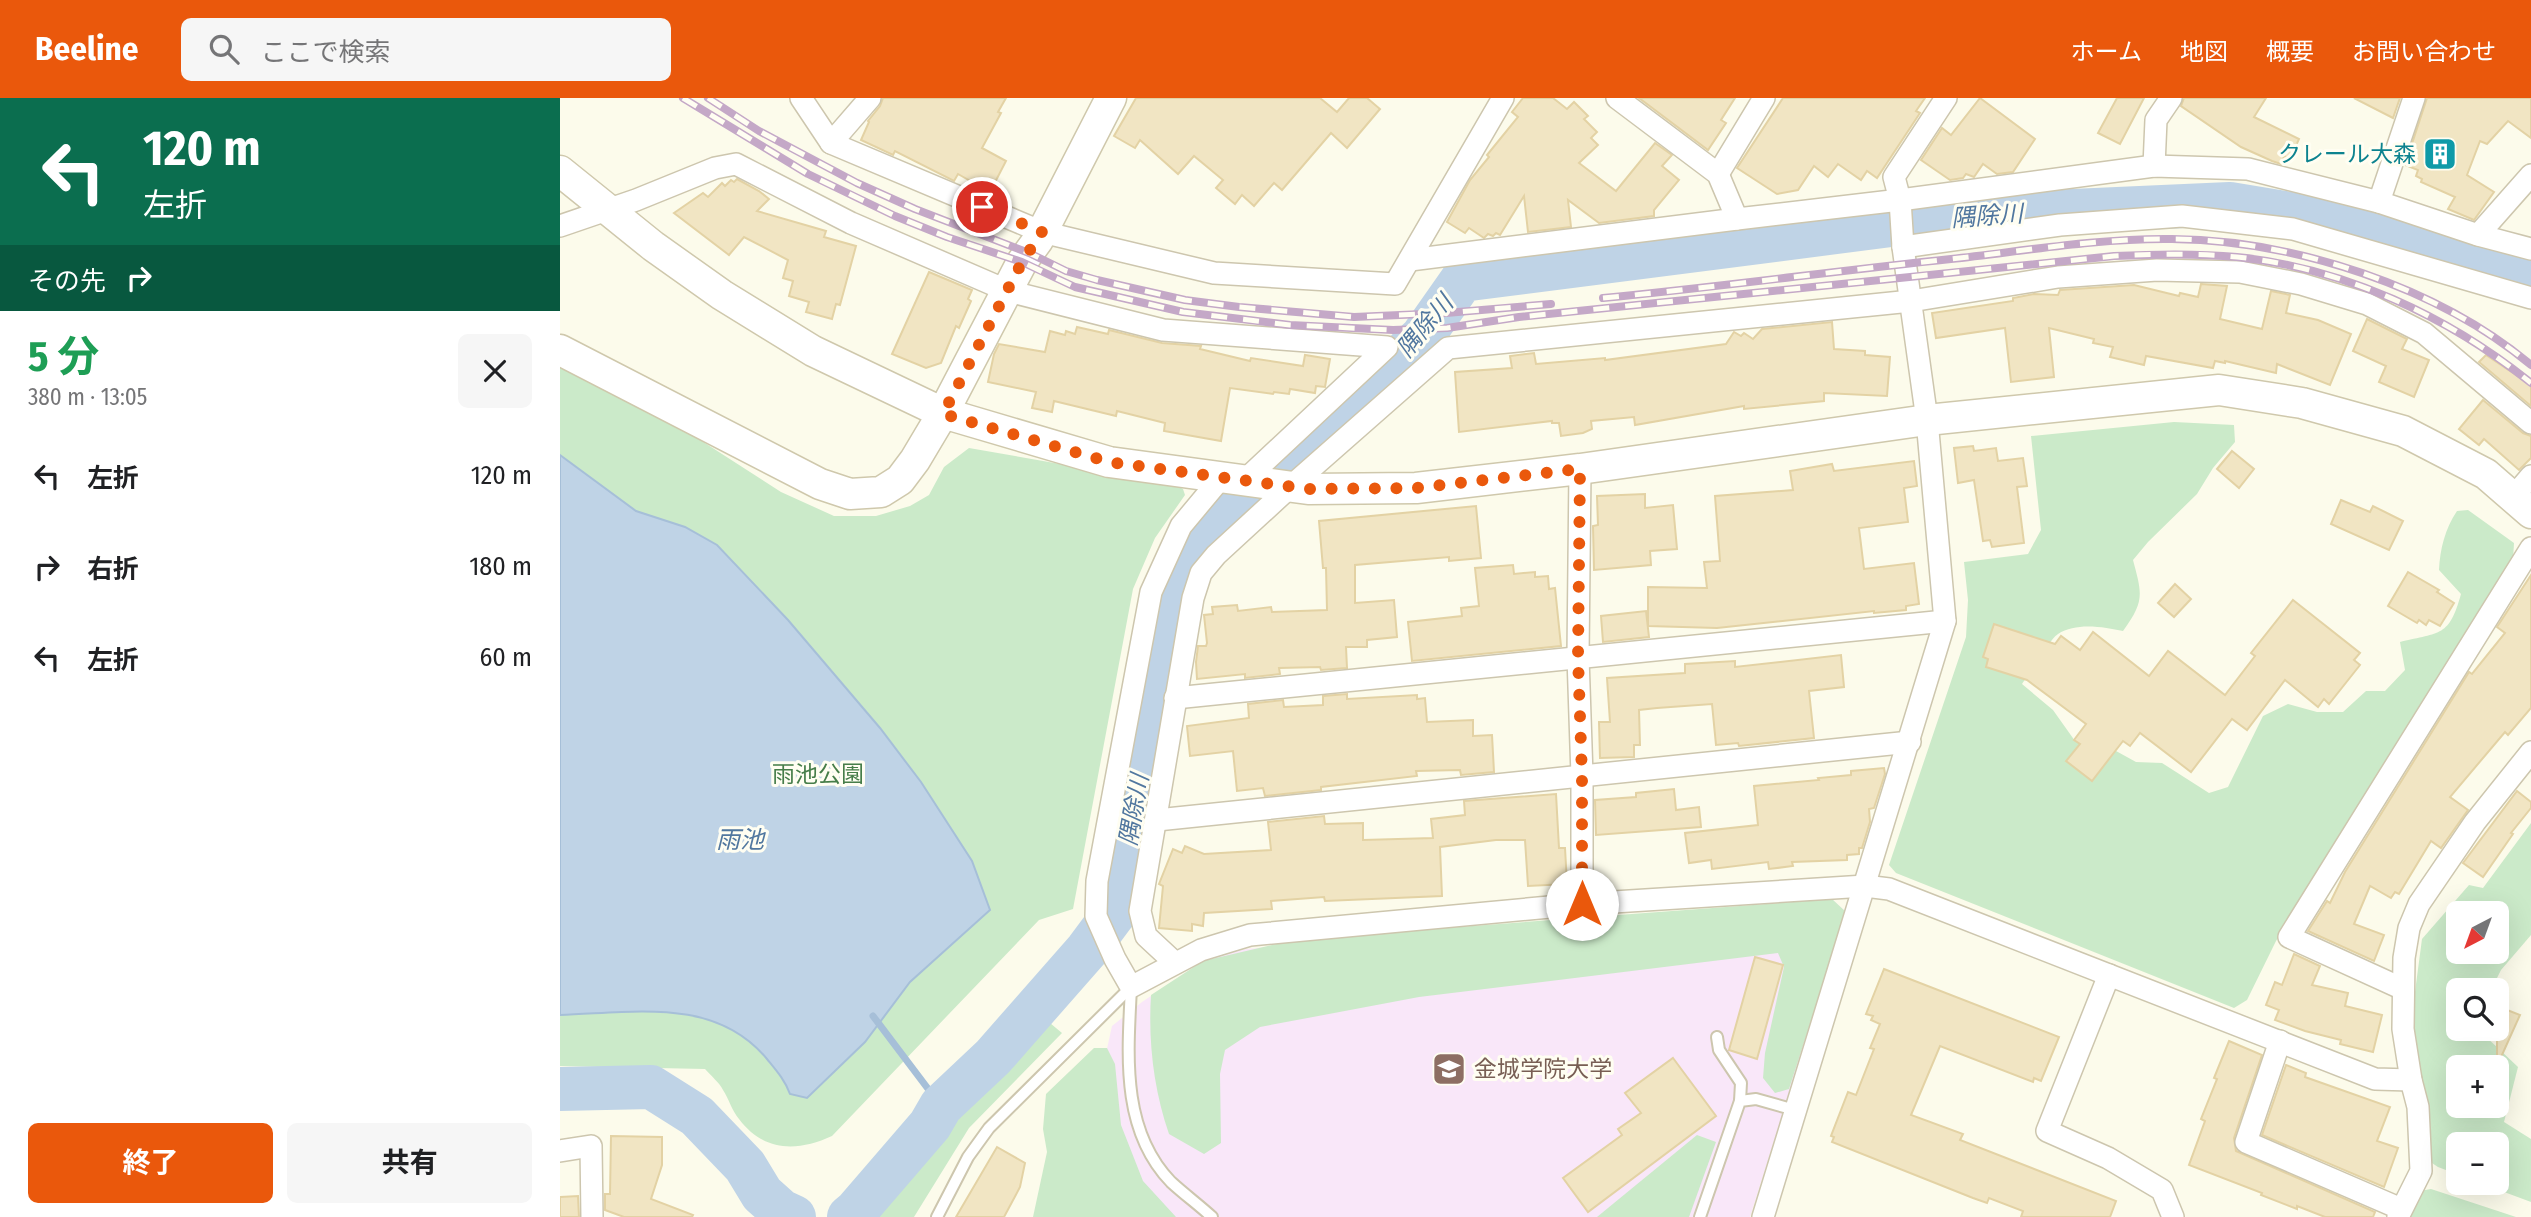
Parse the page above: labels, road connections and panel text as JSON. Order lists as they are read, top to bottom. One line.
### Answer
{"water":["隅除川","雨池"],"parks":["雨池公園"],"places":{"building":["クレール大森"],"school or university":["金城学院大学"]},"north":"bottom left","page":{"header":"Beeline","search":"ここで検索","nav":["ホーム","地図","概要","お問い合わせ"],"turn":["120 m","左折"],"then":"その先","heading":["5 分","380 m · 13:05"],"list":[{"name":"左折","value":"120 m"},{"name":"右折","value":"180 m"},{"name":"左折","value":"60 m"}],"map_buttons":["+","−"],"buttons":["終了","共有"]}}
